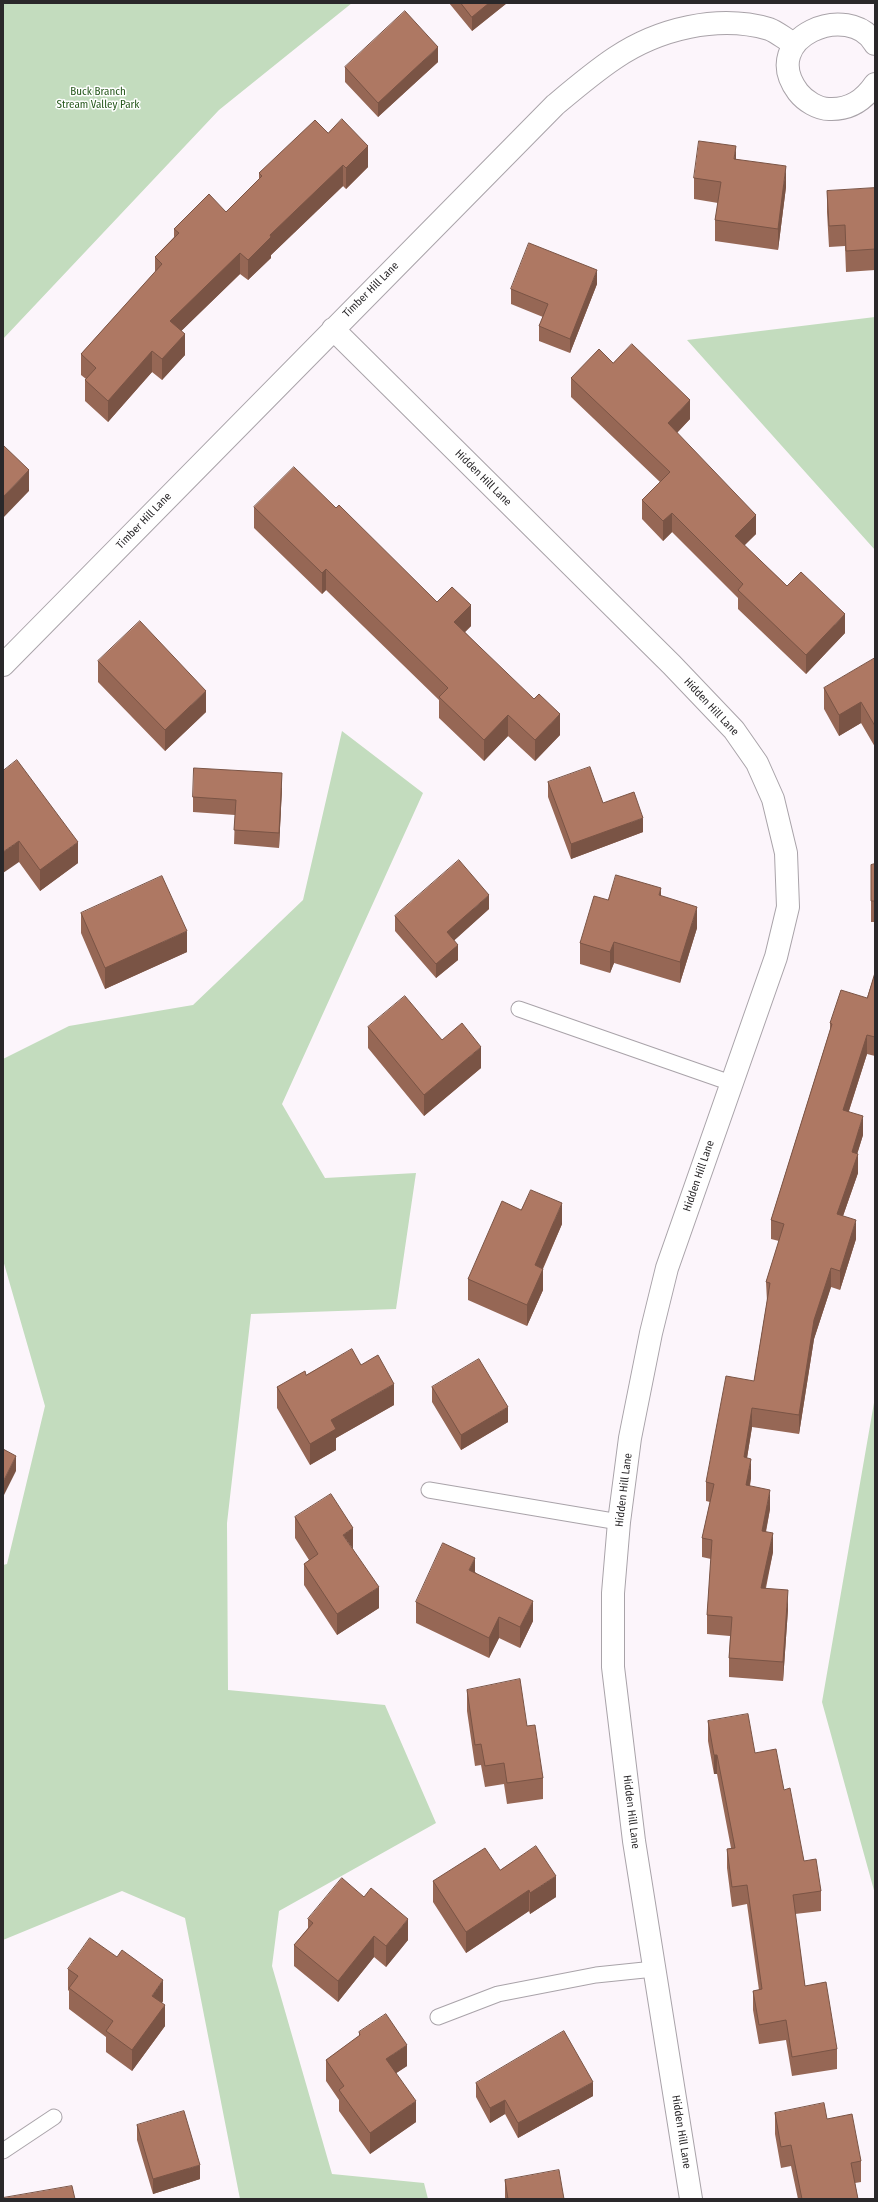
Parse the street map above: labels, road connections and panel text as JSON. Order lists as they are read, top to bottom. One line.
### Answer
{"streets":{"street":["Timber Hill Lane","Hidden Hill Lane"]},"crossings":[["Timber Hill Lane","Hidden Hill Lane"]],"parks":["Buck Branch Stream Valley Park"]}
